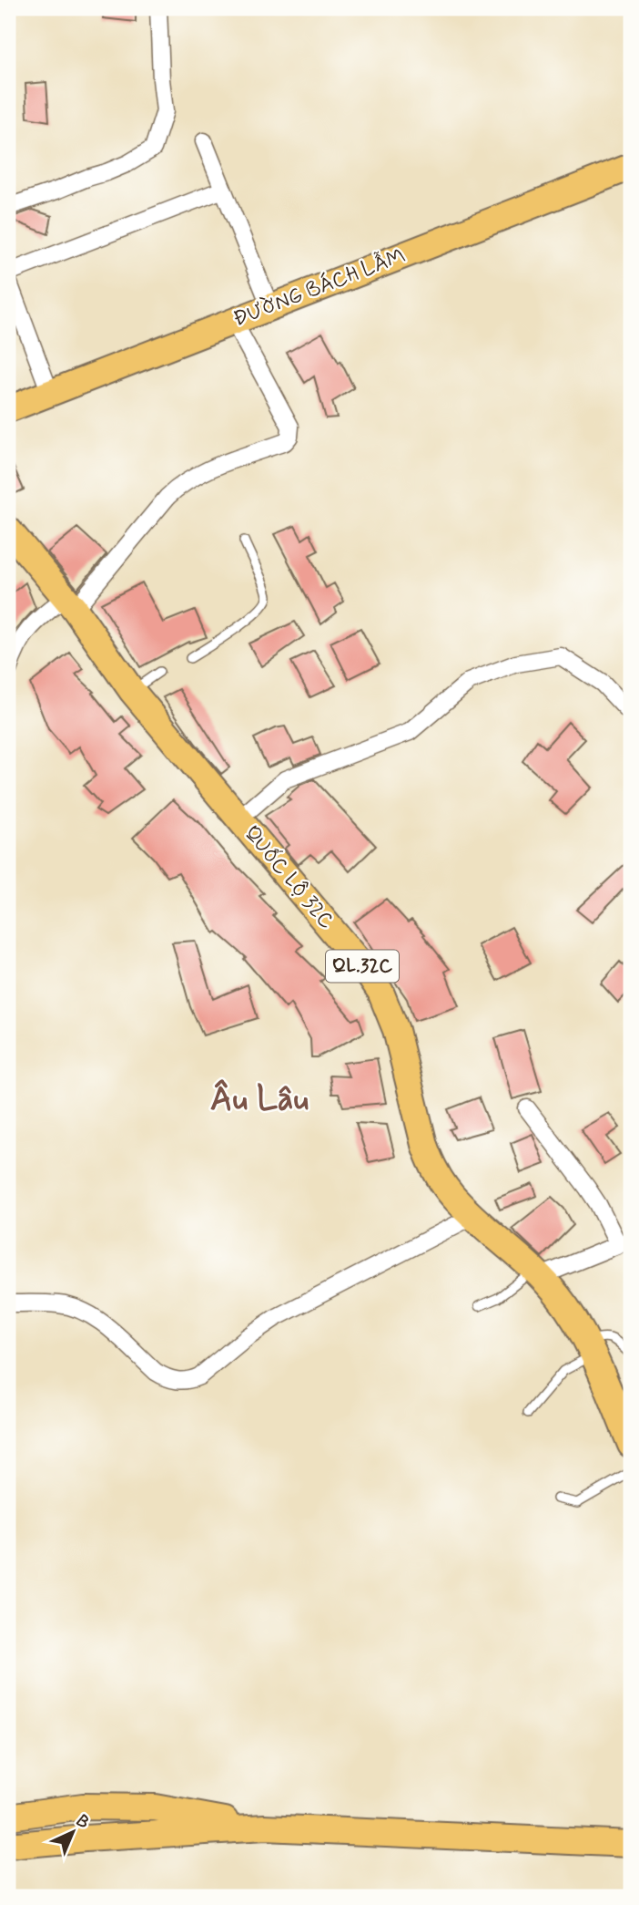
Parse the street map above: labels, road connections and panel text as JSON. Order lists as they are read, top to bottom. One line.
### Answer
{"streets":{"main road":["ĐƯỜNG BÁCH LẪM","QUỐC LỘ 32C","QL.32C"]},"districts":["Âu Lâu"],"north":"top right"}
